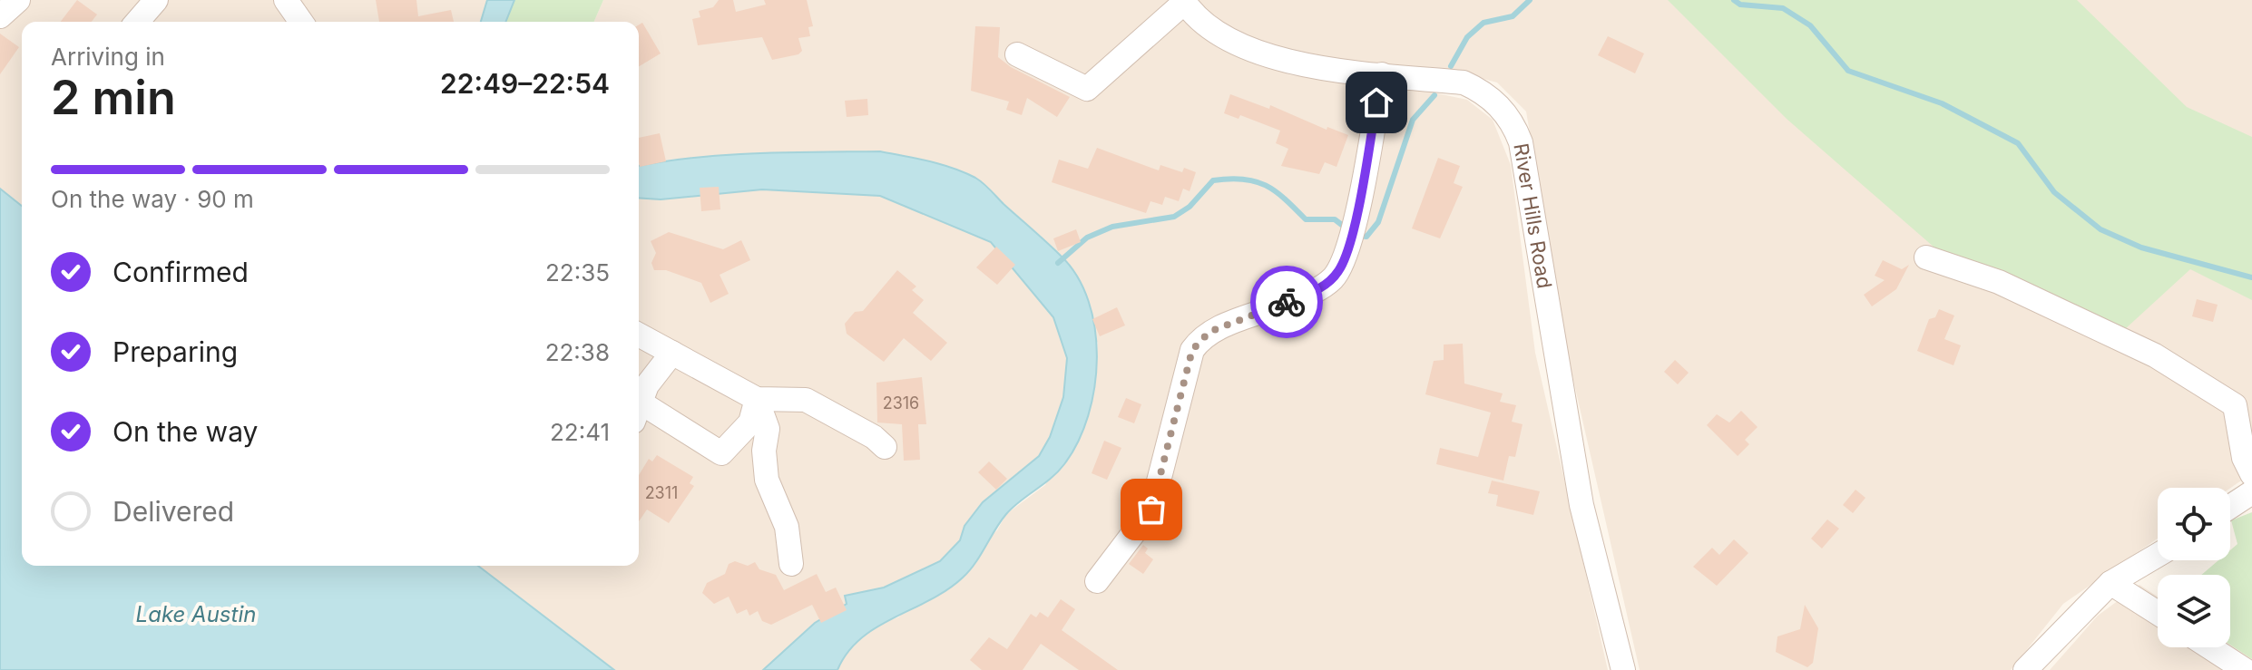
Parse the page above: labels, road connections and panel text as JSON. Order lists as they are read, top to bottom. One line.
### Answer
{"streets":{"street":["River Hills Road"]},"water":["Lake Austin"],"house_numbers":["2316","2311"],"page":{"heading":["2 min","Arriving in","22:49–22:54"],"bar":"On the way · 90 m","list":[["Confirmed","22:35"],["Preparing","22:38"],["On the way","22:41"],"Delivered"]}}
